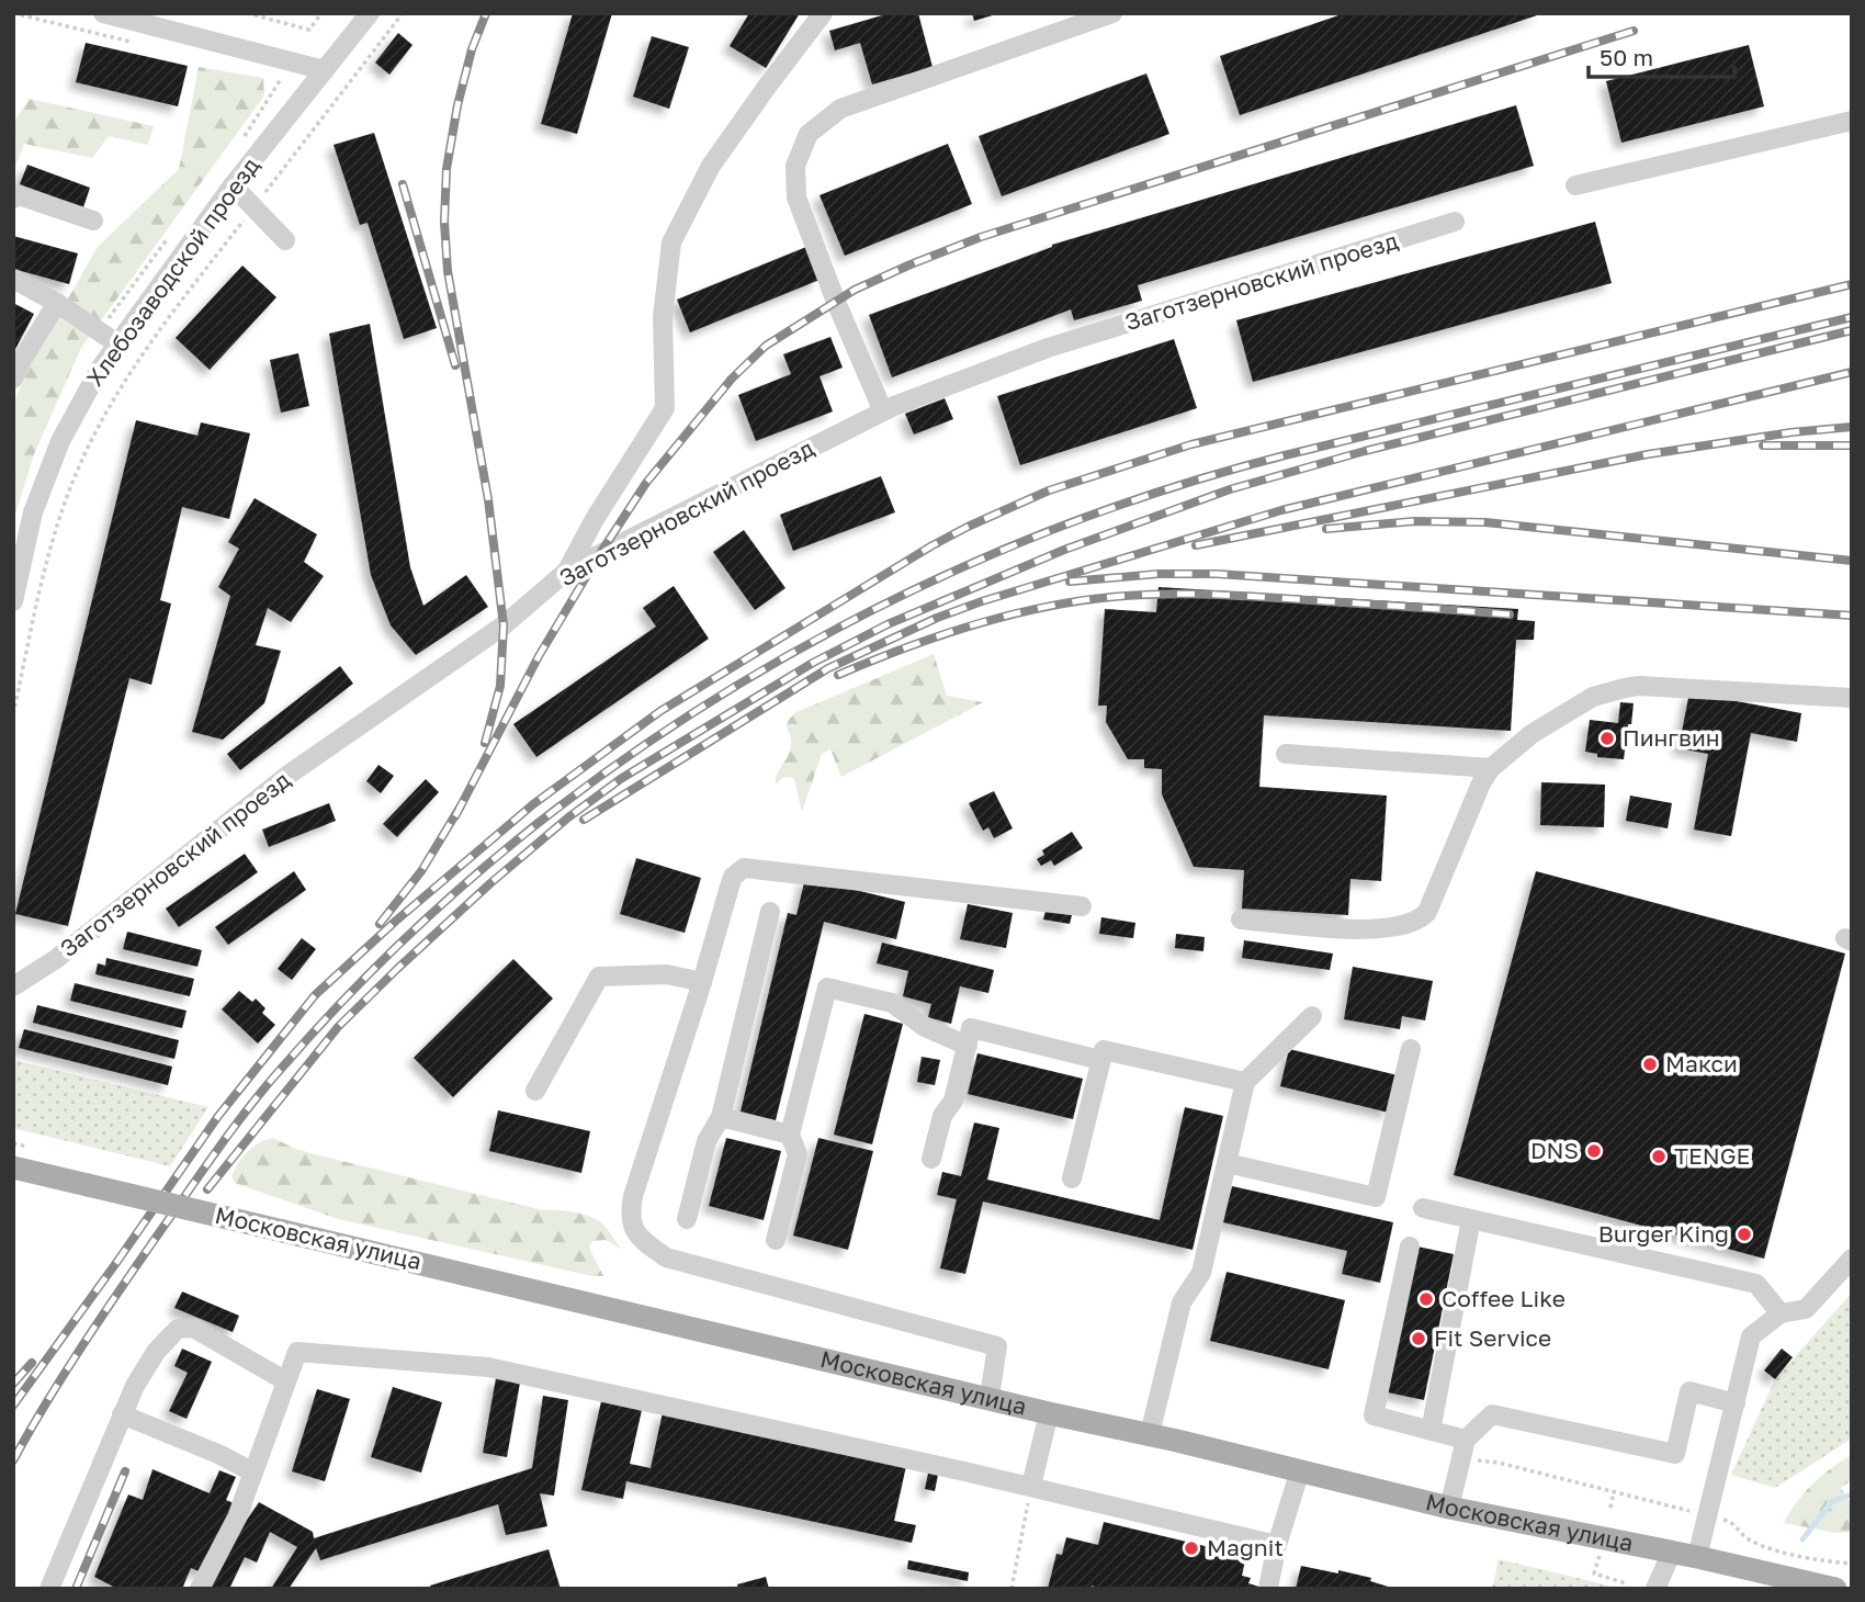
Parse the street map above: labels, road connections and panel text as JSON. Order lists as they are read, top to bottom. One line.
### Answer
{"streets":{"main road":["Московская улица"],"street":["Хлебозаводской проезд","Заготзерновский проезд"]},"places":["Пингвин","Макси","DNS","TENGE","Burger King","Coffee Like","Fit Service","Magnit"],"scale_bar":"50 m"}
